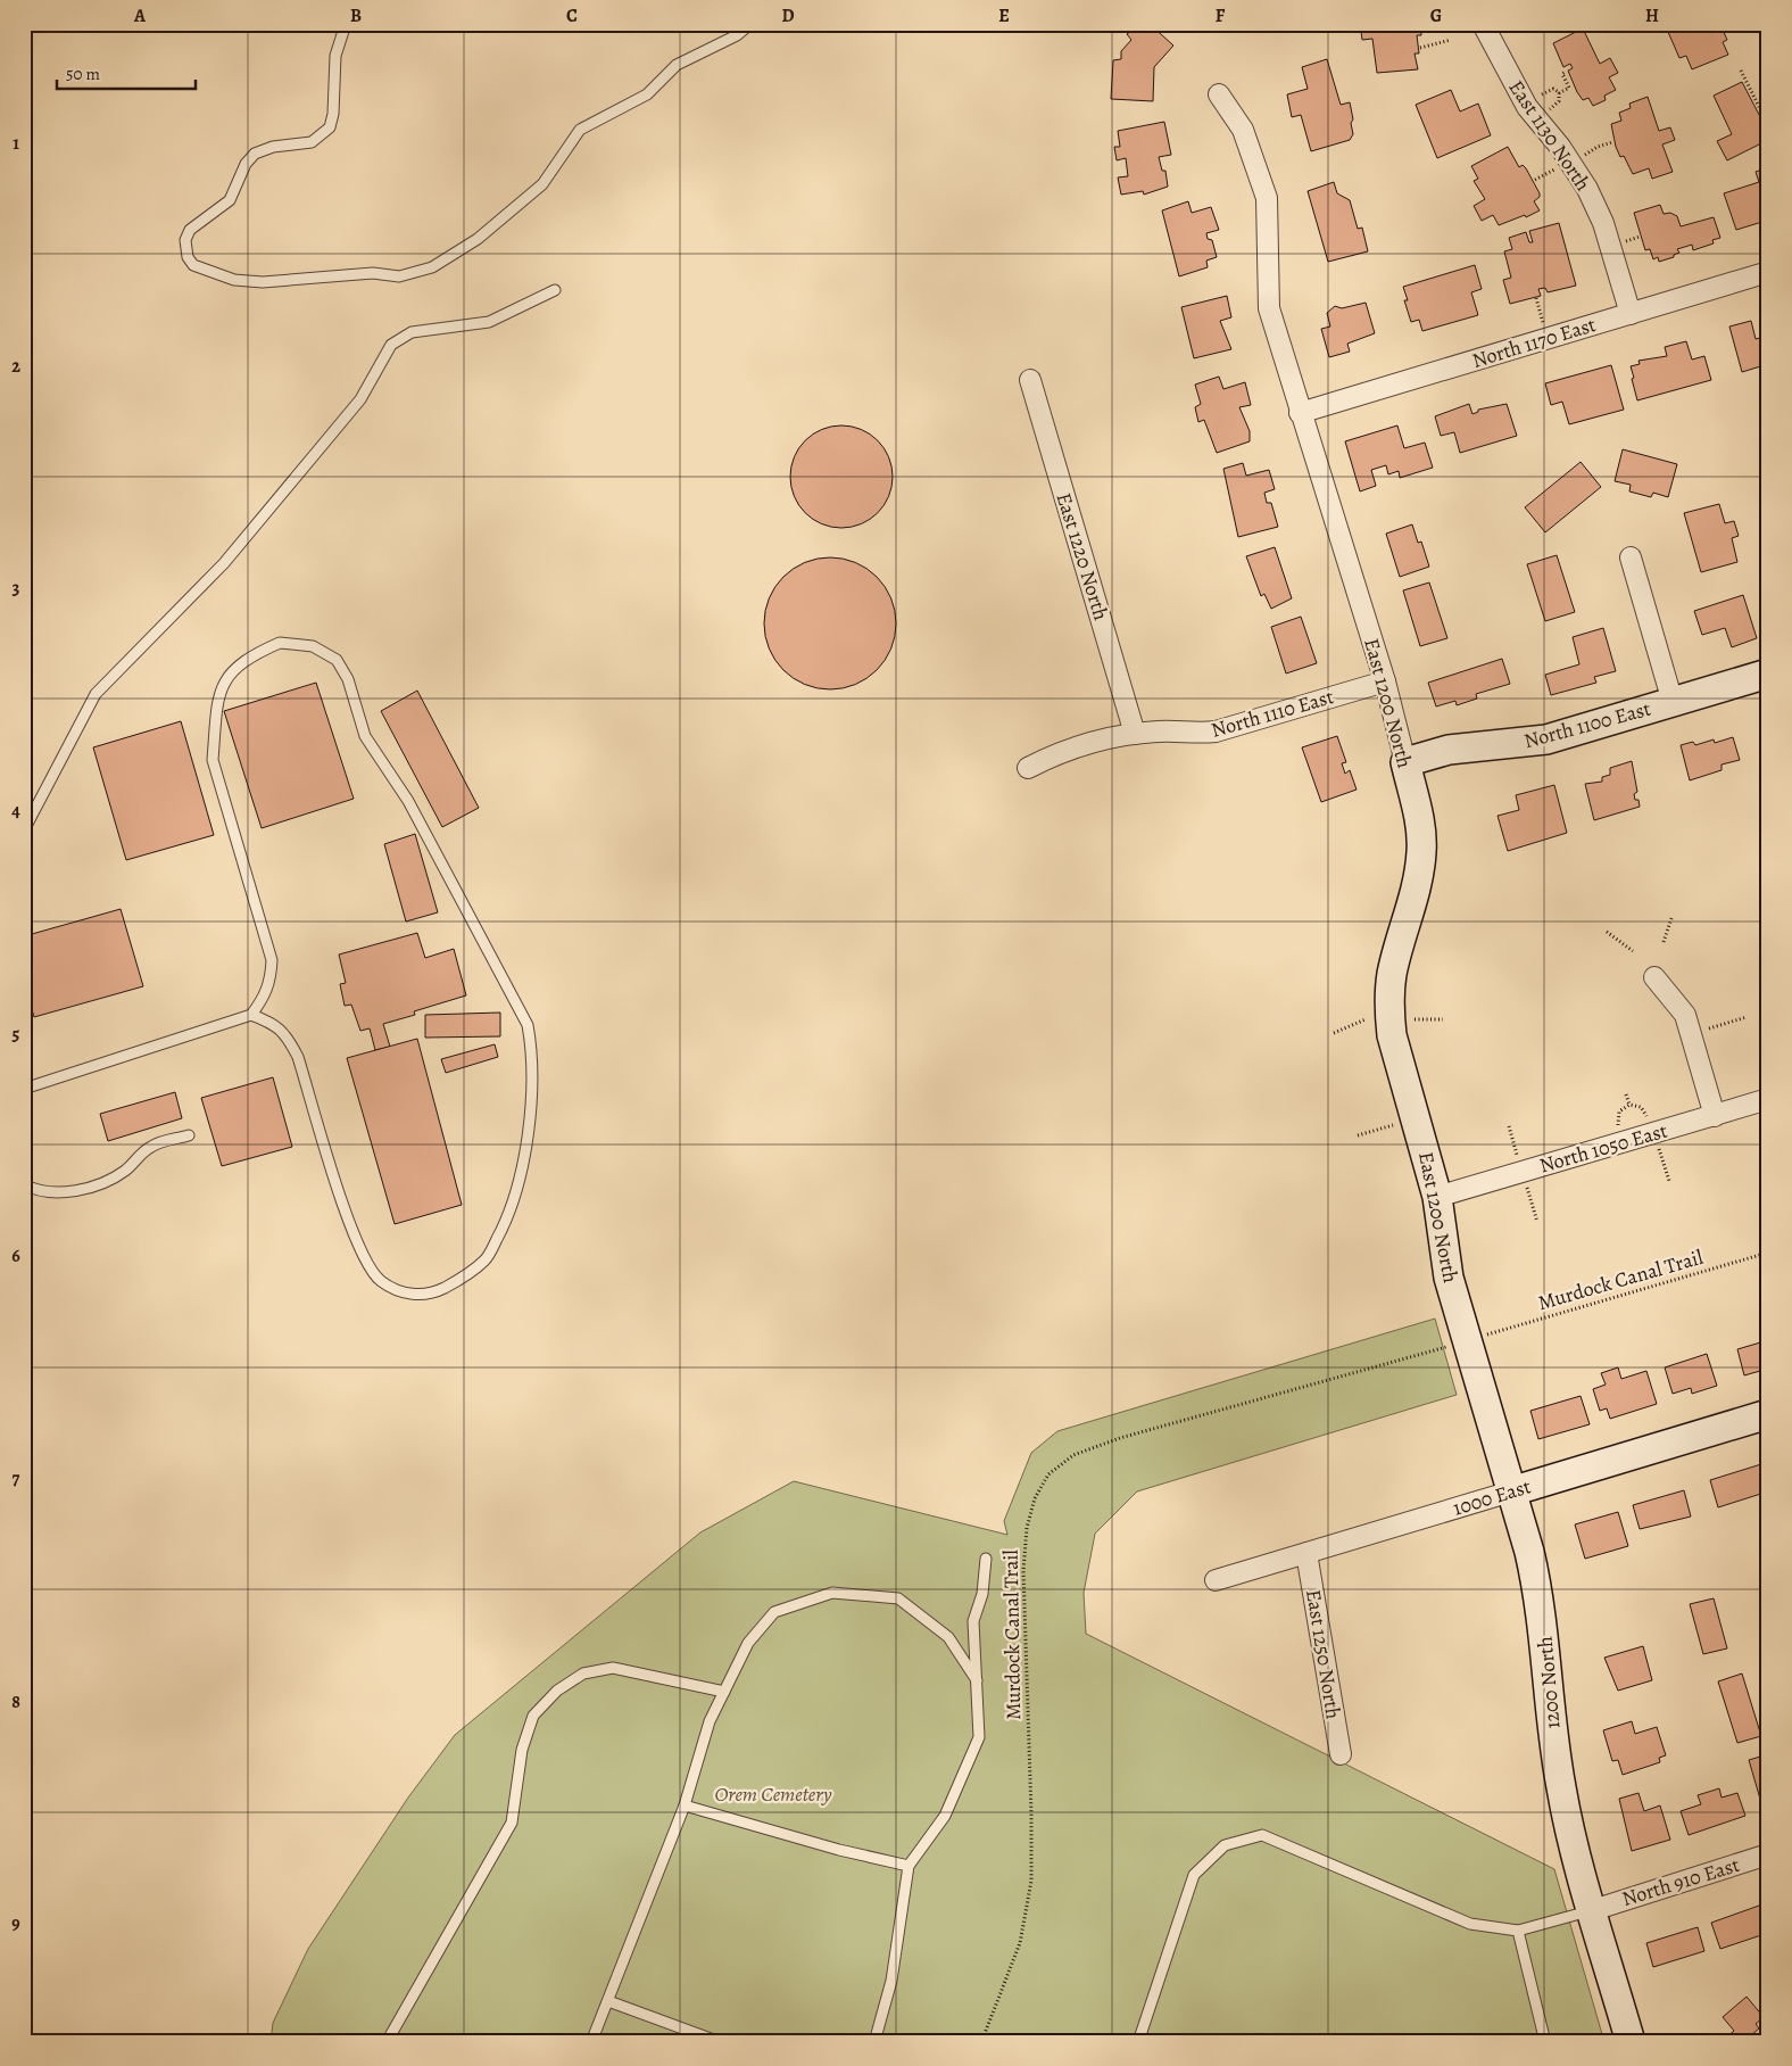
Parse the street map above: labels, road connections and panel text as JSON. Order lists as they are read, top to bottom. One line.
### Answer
{"streets":{"street":["East 1130 North","North 1170 East","East 1220 North","East 1200 North","North 1110 East","North 1100 East","North 1050 East","1000 East","East 1250 North","1200 North","North 910 East"],"path":["Murdock Canal Trail"]},"crossings":[["East 1130 North","North 1170 East"],["North 1170 East","East 1200 North"],["East 1220 North","North 1110 East"],["East 1200 North","North 1110 East"],["East 1200 North","North 1100 East"],["East 1200 North","North 1050 East"],["East 1200 North","Murdock Canal Trail"],["East 1200 North","1200 North"],["Murdock Canal Trail","1200 North"],["1000 East","East 1250 North"],["1000 East","1200 North"],["1200 North","North 910 East"]],"parks":["Orem Cemetery"],"scale_bar":"50 m","grid":{"columns":["A","B","C","D","E","F","G","H"],"rows":["1","2","3","4","5","6","7","8","9"]}}
